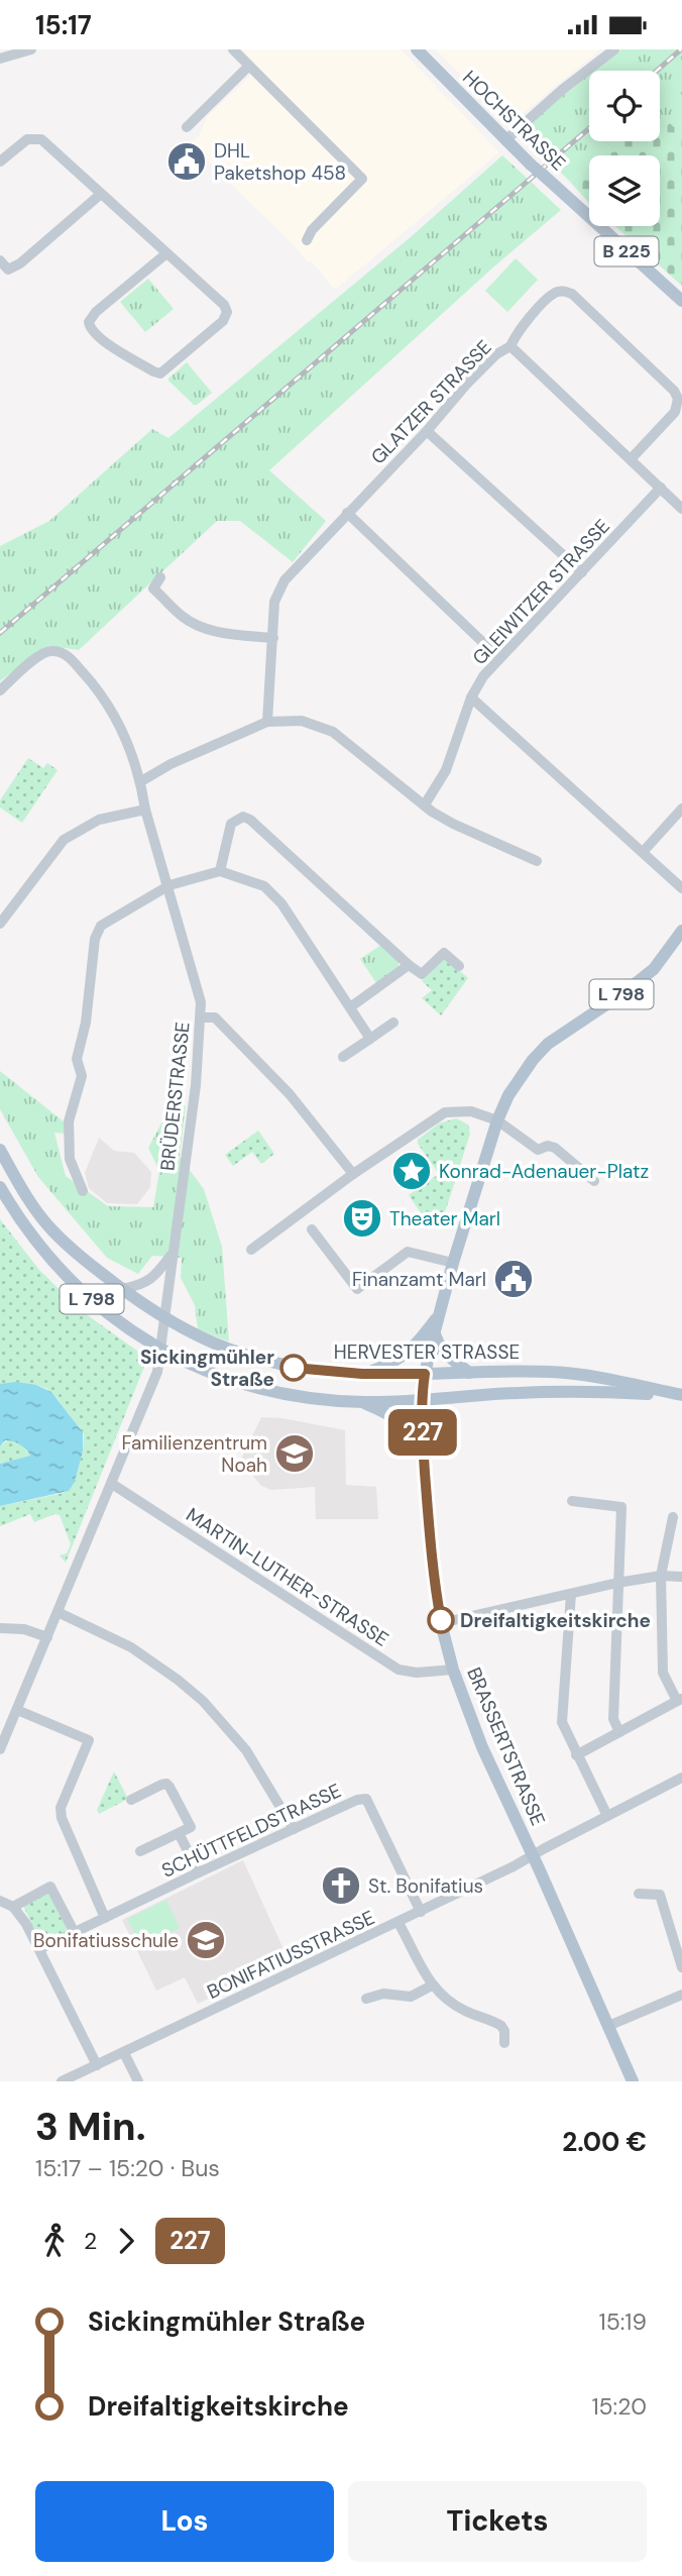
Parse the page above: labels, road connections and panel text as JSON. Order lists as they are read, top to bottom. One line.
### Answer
{"streets":{"main road":["HOCHSTRASSE","B 225","L 798","HERVESTER STRASSE","BRASSERTSTRASSE"],"street":["GLATZER STRASSE","GLEIWITZER STRASSE","BRÜDERSTRASSE","MARTIN-LUTHER-STRASSE","SCHÜTTFELDSTRASSE","BONIFATIUSSTRASSE"]},"crossings":[["GLATZER STRASSE","GLEIWITZER STRASSE"],["L 798","HERVESTER STRASSE"],["L 798","BRASSERTSTRASSE"],["BRÜDERSTRASSE","HERVESTER STRASSE"],["HERVESTER STRASSE","BRASSERTSTRASSE"],["MARTIN-LUTHER-STRASSE","BRASSERTSTRASSE"],["BRASSERTSTRASSE","BONIFATIUSSTRASSE"],["SCHÜTTFELDSTRASSE","BONIFATIUSSTRASSE"]],"places":{"public building":["DHL Paketshop 458","Finanzamt Marl"],"place":["Konrad-Adenauer-Platz"],"theatre":["Theater Marl"],"other":["Sickingmühler Straße","Dreifaltigkeitskirche"],"school or university":["Familienzentrum Noah","Bonifatiusschule"],"church":["St. Bonifatius"]},"lines":["bus line 227"],"page":{"status":"15:17","on_map":"227","heading":["3 Min.","15:17 – 15:20 · Bus","2.00 €"],"legs":["2","227"],"list":[{"name":"Sickingmühler Straße","value":"15:19"},{"name":"Dreifaltigkeitskirche","value":"15:20"}],"buttons":["Los","Tickets"]}}
